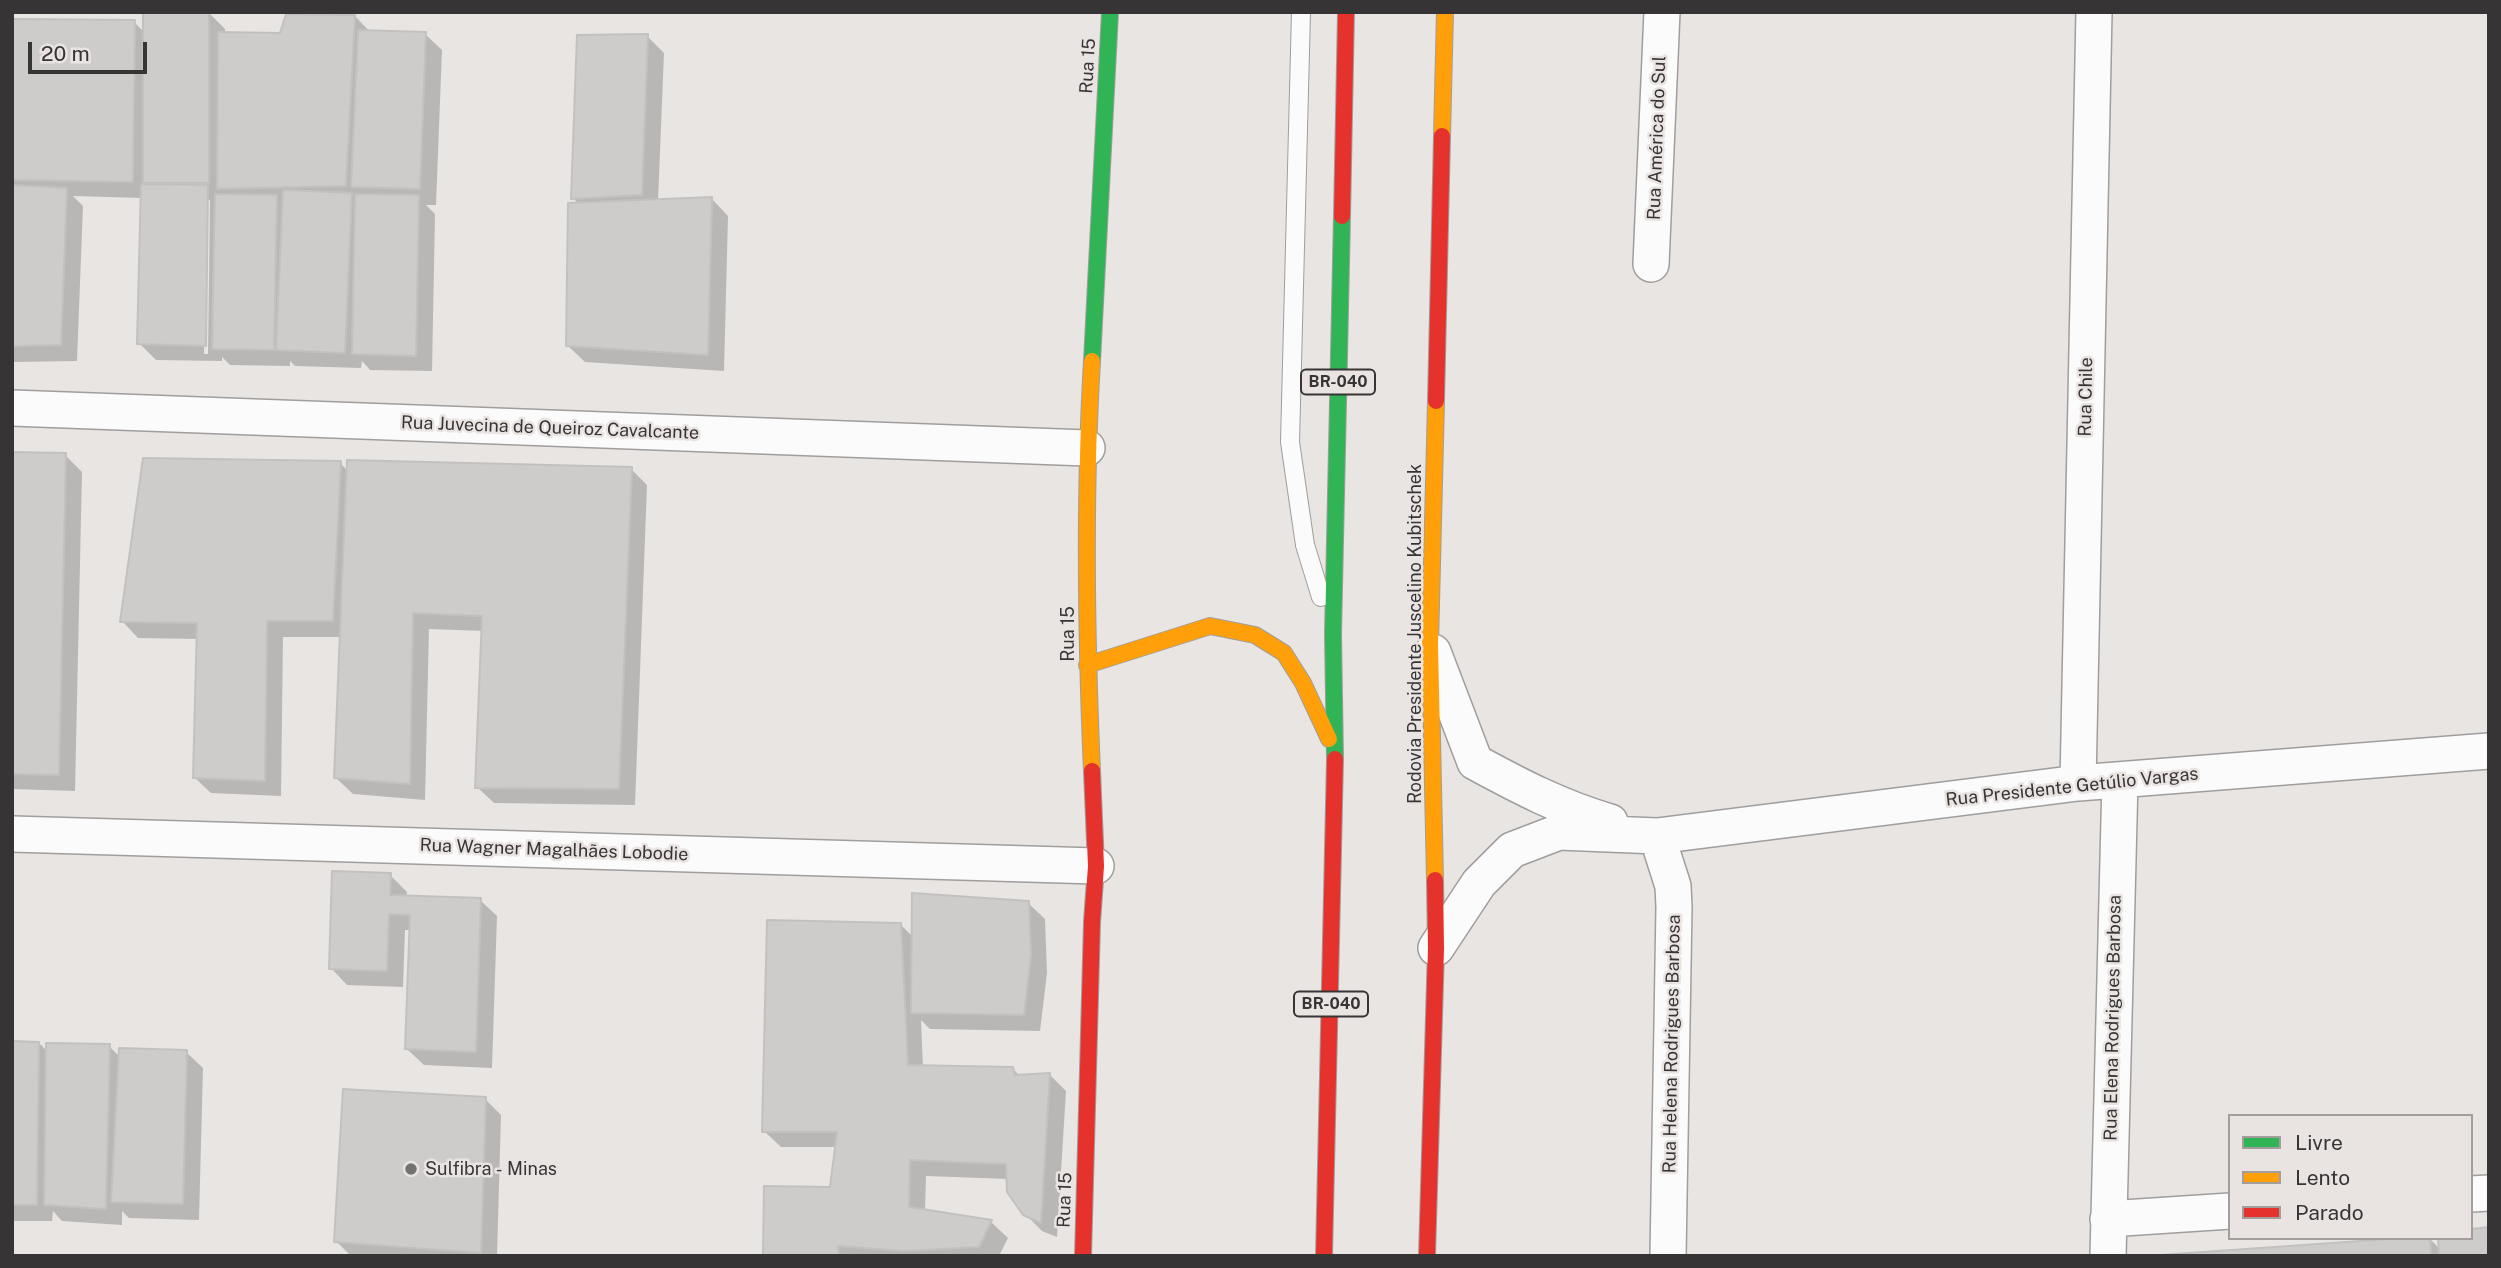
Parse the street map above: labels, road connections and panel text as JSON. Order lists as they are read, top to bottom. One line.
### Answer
{"streets":{"main road":["Rua 15","BR-040","Rodovia Presidente Juscelino Kubitschek"],"street":["Rua América do Sul","Rua Chile","Rua Juvecina de Queiroz Cavalcante","Rua Presidente Getúlio Vargas","Rua Wagner Magalhães Lobodie","Rua Elena Rodrigues Barbosa","Rua Helena Rodrigues Barbosa"]},"crossings":[["Rua 15","Rua Juvecina de Queiroz Cavalcante"],["Rua 15","Rua Wagner Magalhães Lobodie"],["Rua Chile","Rua Presidente Getúlio Vargas"],["Rodovia Presidente Juscelino Kubitschek","Rua Presidente Getúlio Vargas"],["Rua Presidente Getúlio Vargas","Rua Elena Rodrigues Barbosa"],["Rua Presidente Getúlio Vargas","Rua Helena Rodrigues Barbosa"]],"places":["Sulfibra - Minas"],"legend":["Livre","Lento","Parado"],"scale_bar":"20 m"}
